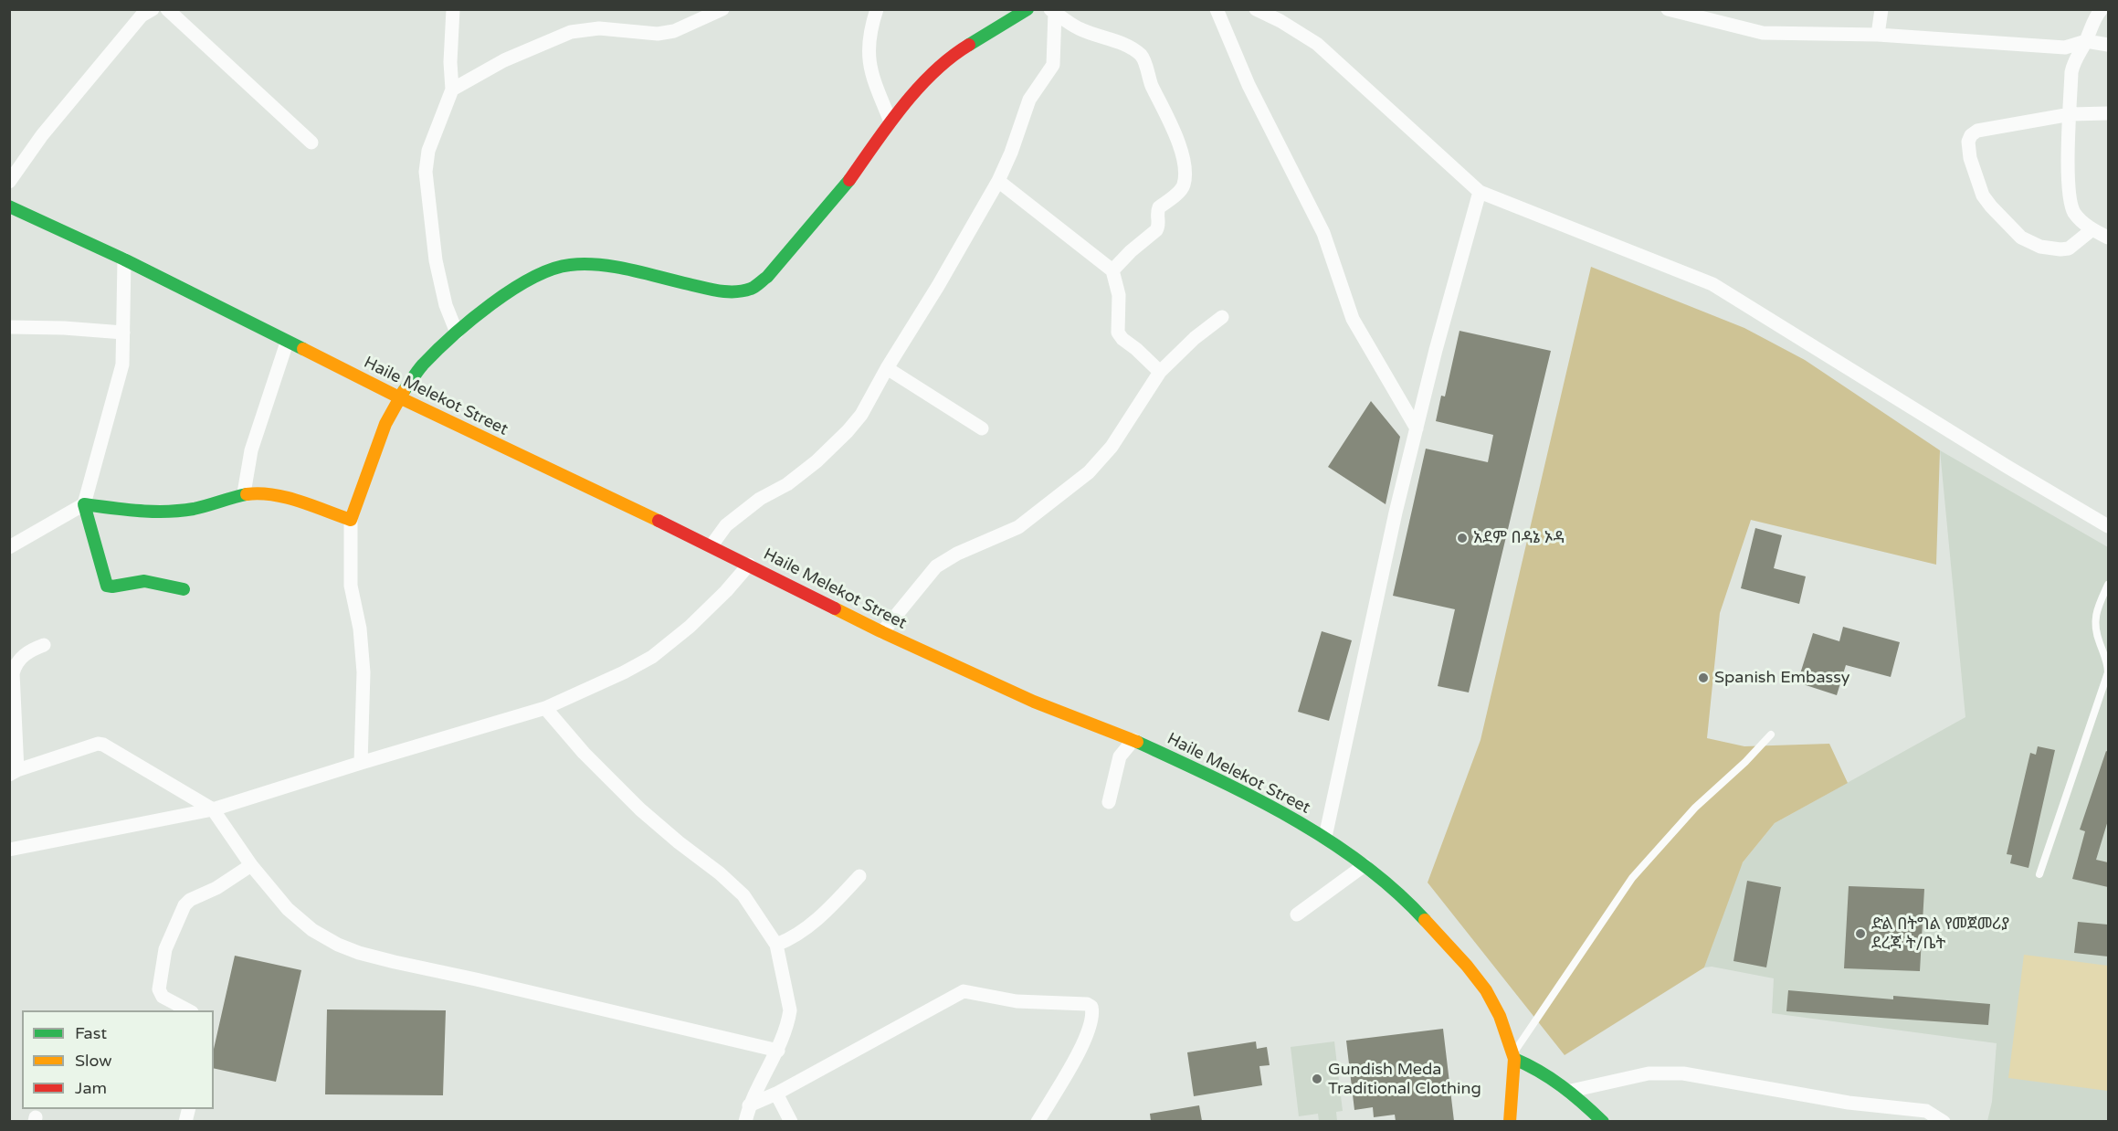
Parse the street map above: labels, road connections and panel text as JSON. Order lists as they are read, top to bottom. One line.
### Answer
{"streets":{"main road":["Haile Melekot Street"]},"places":["አደም በዳኔ ኦዳ","Spanish Embassy","ድል በትግል የመጀመሪያ ደረጃ ት/ቤት","Gundish Meda Traditional Clothing"],"legend":["Fast","Slow","Jam"]}
